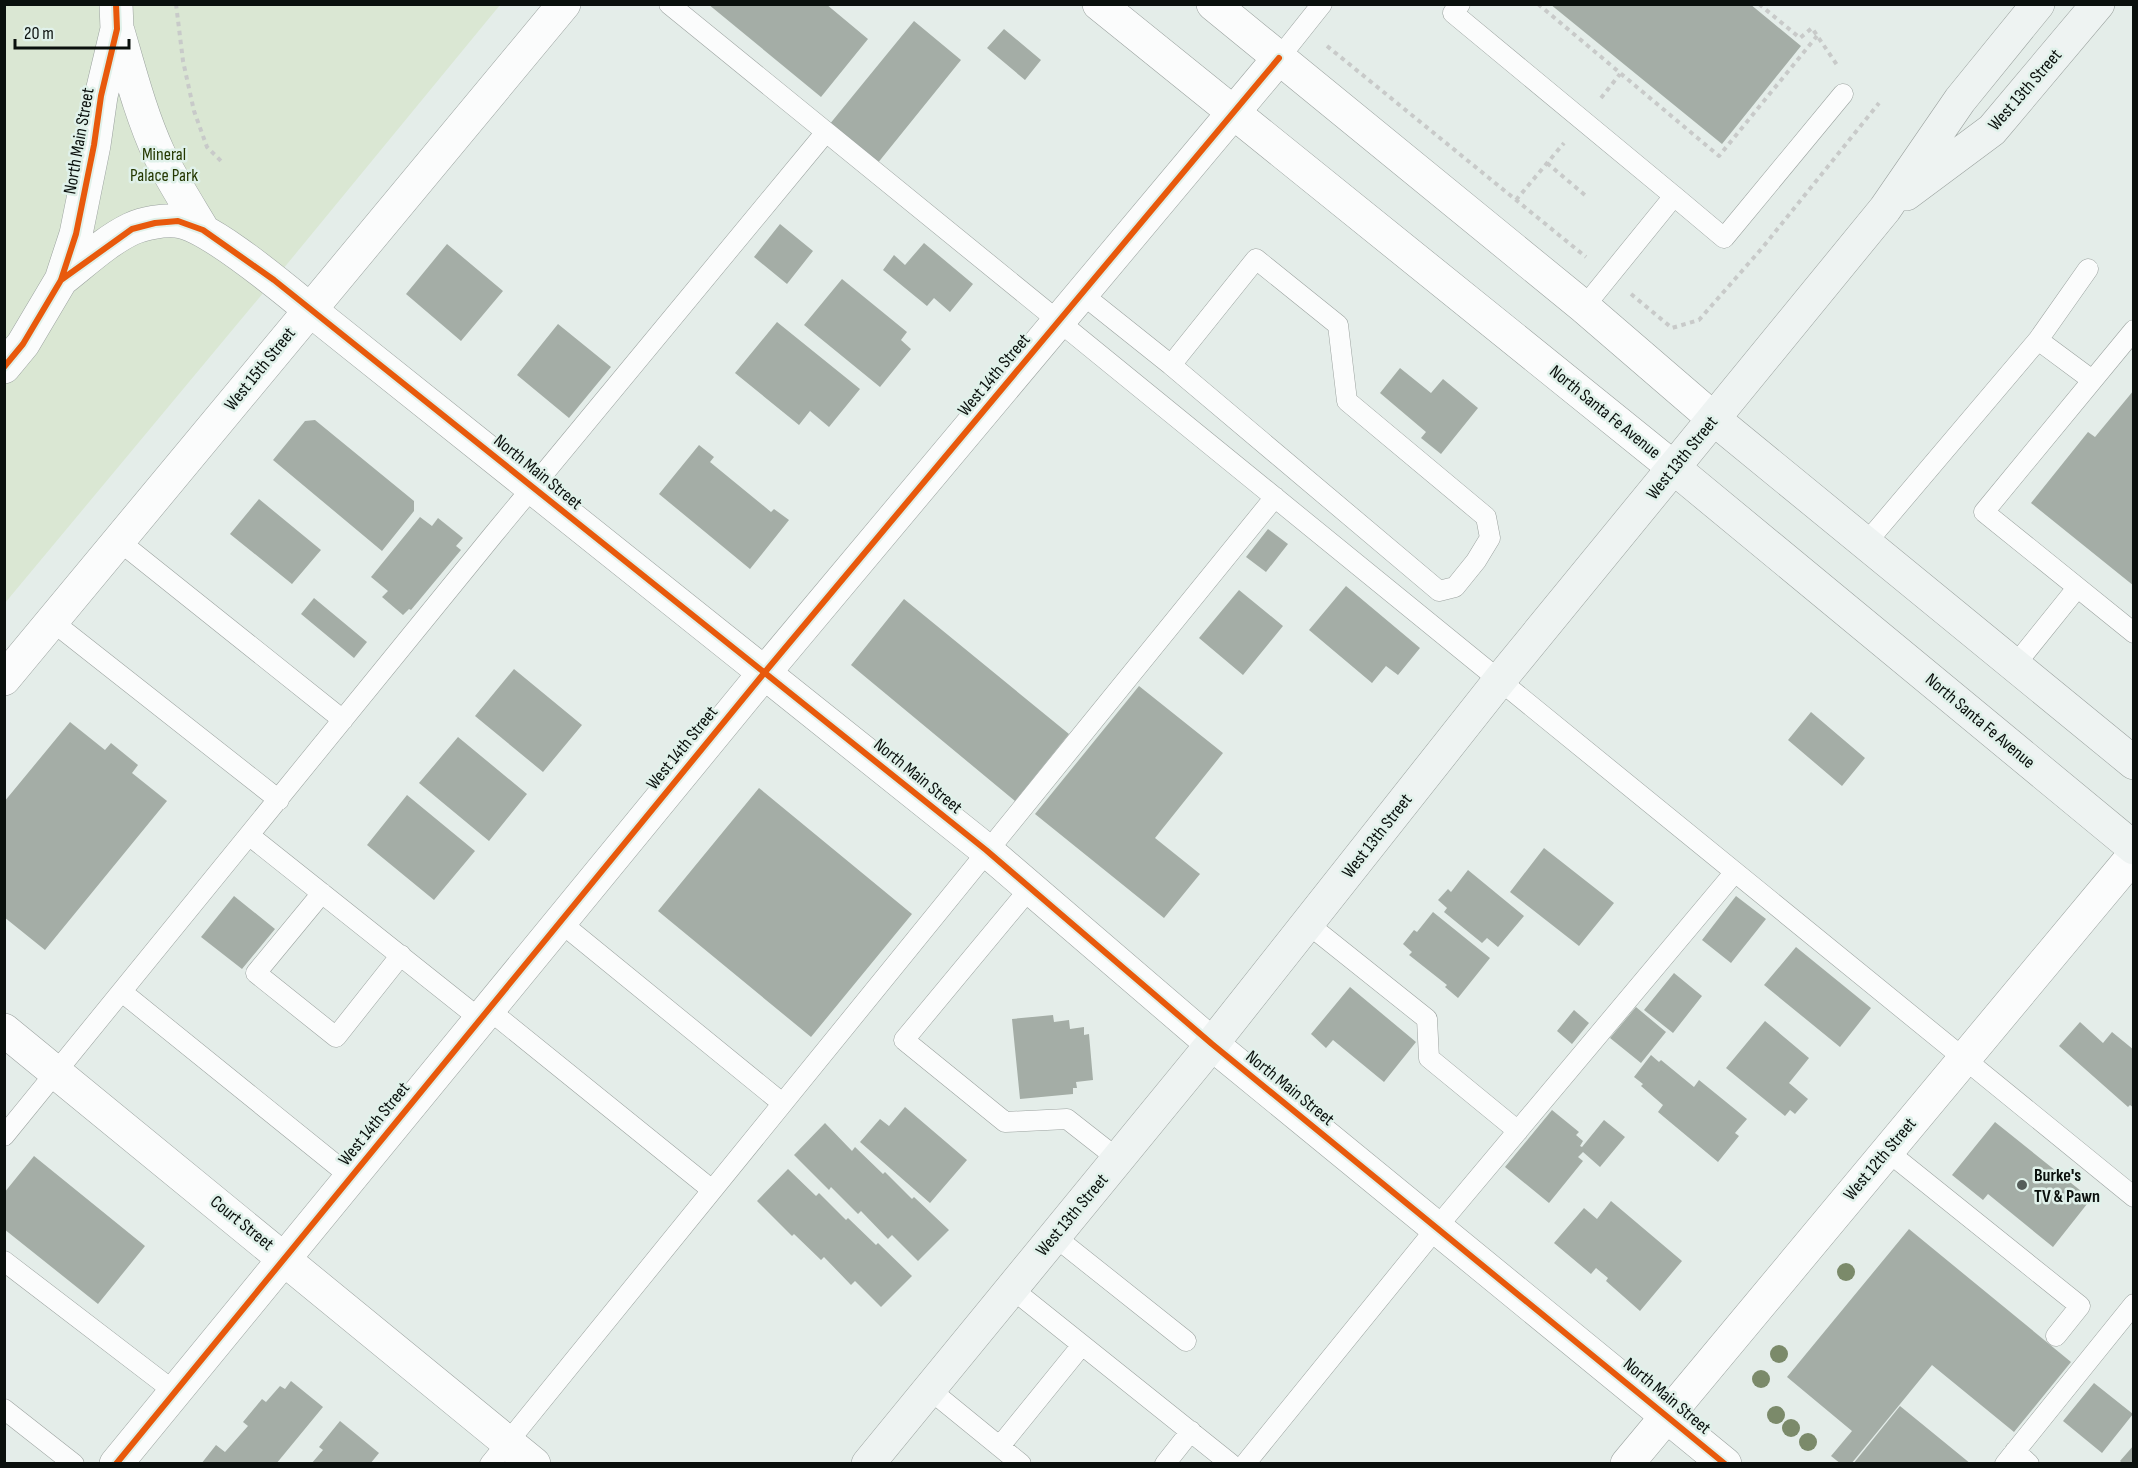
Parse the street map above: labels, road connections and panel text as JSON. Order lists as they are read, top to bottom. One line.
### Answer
{"streets":{"main road":["West 13th Street","North Santa Fe Avenue"],"street":["North Main Street","West 15th Street","West 14th Street","West 12th Street","Court Street"]},"crossings":[["West 13th Street","North Main Street"],["West 13th Street","North Santa Fe Avenue"],["North Main Street","West 15th Street"],["North Main Street","West 14th Street"],["North Main Street","West 12th Street"],["West 14th Street","North Santa Fe Avenue"],["West 14th Street","Court Street"]],"parks":["Mineral Palace Park"],"places":["Burke's TV & Pawn"],"scale_bar":"20 m"}
